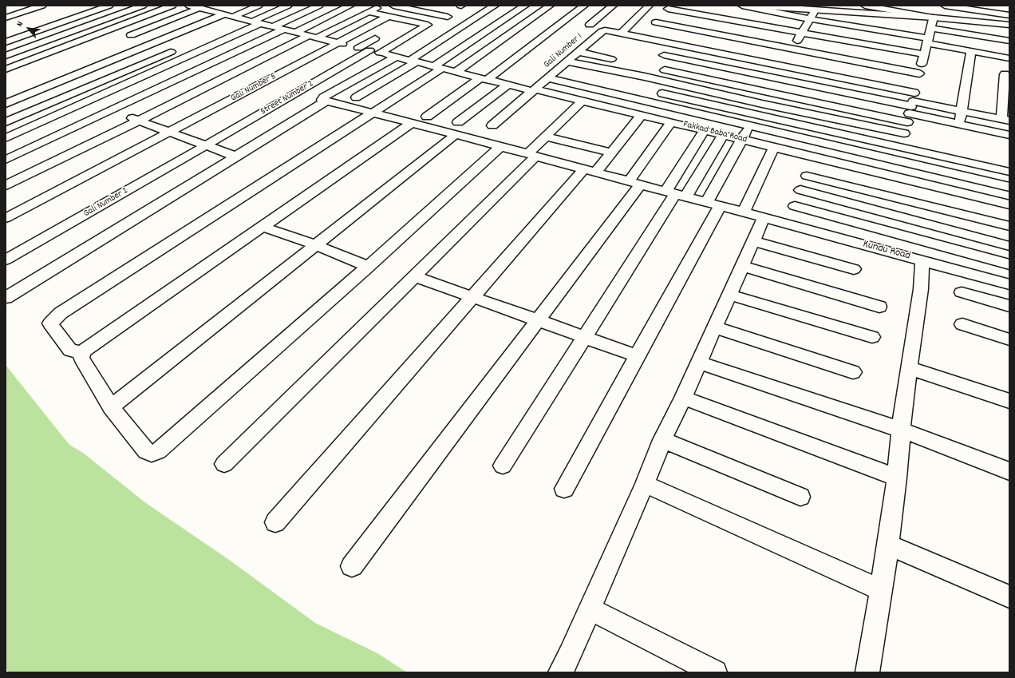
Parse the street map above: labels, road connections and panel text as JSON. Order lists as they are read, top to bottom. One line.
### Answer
{"streets":{"street":["Gali Number 1","Gali Number 5","Street Number 2","Fakkad Baba Road","Gali Number 2","Kundu Road"]},"crossings":[["Gali Number 1","Fakkad Baba Road"],["Gali Number 5","Fakkad Baba Road"],["Street Number 2","Fakkad Baba Road"],["Street Number 2","Gali Number 2"]],"north":"top left"}
